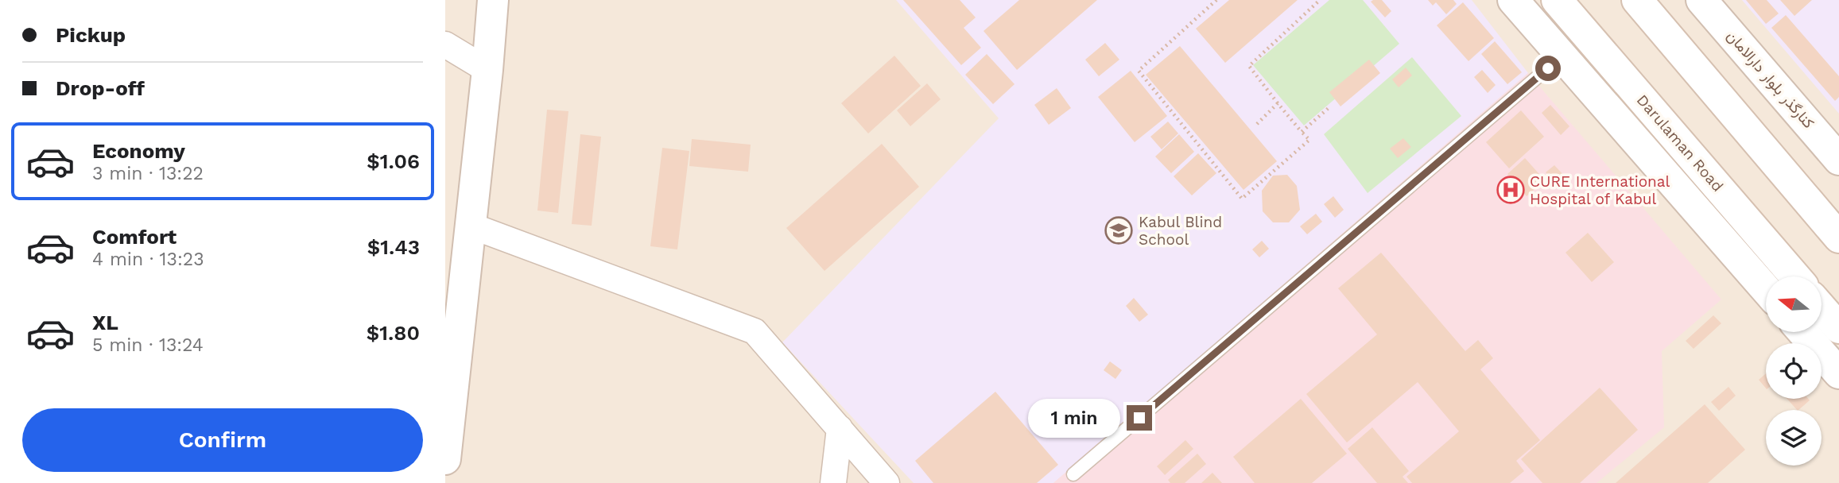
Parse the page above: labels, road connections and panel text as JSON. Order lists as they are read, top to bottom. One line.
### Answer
{"streets":{"street":["کنارگذر بلوار دارالامان","Darulaman Road"]},"places":{"hospital":["CURE International Hospital of Kabul"],"school or university":["Kabul Blind School"]},"north":"left","page":{"banner":["Pickup","Drop-off"],"list":[{"name":"Economy","note":"3 min · 13:22","value":"$1.06"},{"name":"Comfort","note":"4 min · 13:23","value":"$1.43"},{"name":"XL","note":"5 min · 13:24","value":"$1.80"}],"buttons":"Confirm","bubble":"1 min"}}
